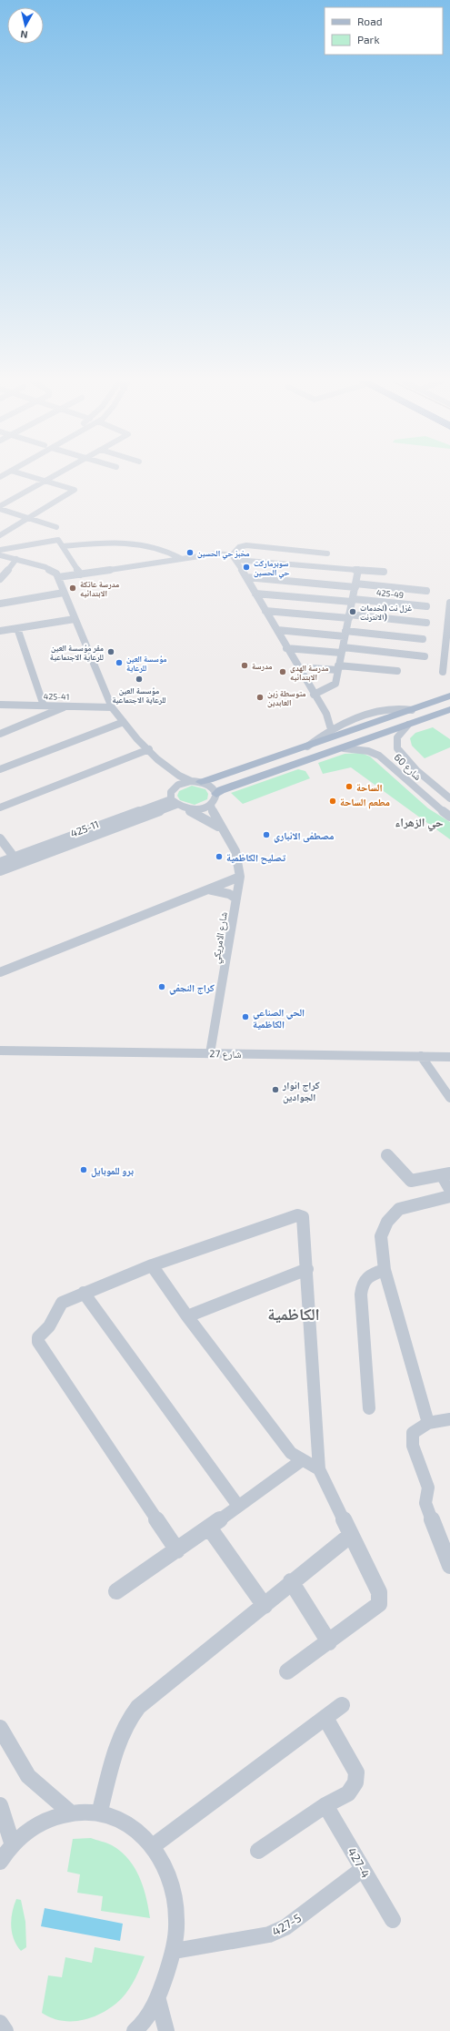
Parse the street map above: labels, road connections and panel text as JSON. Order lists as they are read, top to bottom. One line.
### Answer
{"streets":{"street":["425-49","425-41","شارع 60","425-11","شارع الامريكي","شارع 27","427-4","427-5"]},"crossings":[["425-11","شارع الامريكي"],["شارع الامريكي","شارع 27"],["427-4","427-5"]],"districts":["حي الزهراء","الكاظمية"],"places":["مخبز حي الحسين","سوبرماركت حي الحسين","مدرسة عاتكة الابتدائيه","غزل نت (لخدمات الانترنت)","مقر مؤسسة العين للرعاية الاجتماعية","مؤسسة العين للرعاية","مدرسة","مدرسة الهدى الابتدائيه","مؤسسة العين للرعاية الاجتماعية","متوسطة زين العابدين","الساحة","مطعم الساحة","مصطفى الانباري","تصليح الكاظمية","كراج النجفي","الحي الصناعي الكاظمية","كراج انوار الجوادين","برو للموبايل"],"legend":["Road","Park"],"north":"bottom"}
